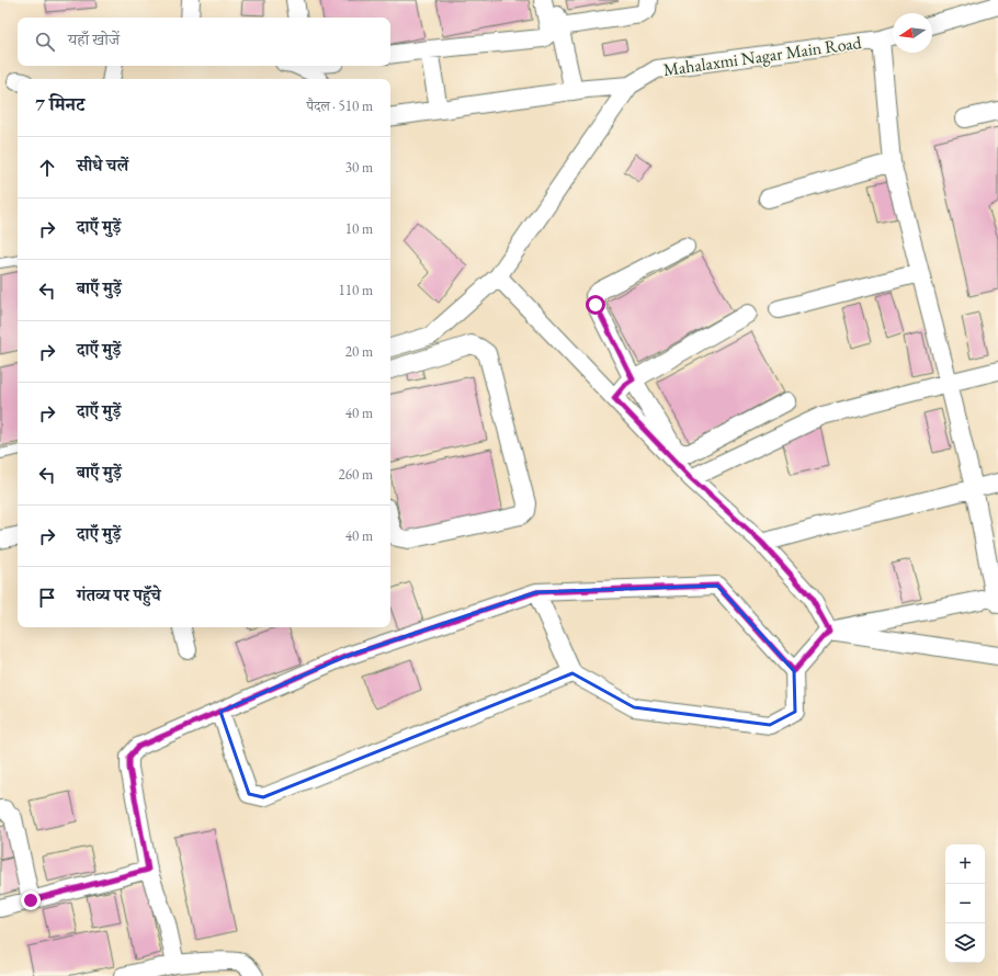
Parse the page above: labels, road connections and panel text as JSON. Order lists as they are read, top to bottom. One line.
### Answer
{"streets":{"street":["Mahalaxmi Nagar Main Road"]},"north":"left","page":{"search":"यहाँ खोजें","heading":["7 मिनट","पैदल · 510 m"],"list":[["सीधे चलें","30 m"],["दाएँ मुड़ें","10 m"],["बाएँ मुड़ें","110 m"],["दाएँ मुड़ें","20 m"],["दाएँ मुड़ें","40 m"],["बाएँ मुड़ें","260 m"],["दाएँ मुड़ें","40 m"],"गंतव्य पर पहुँचे"],"map_buttons":["+","−"]}}
